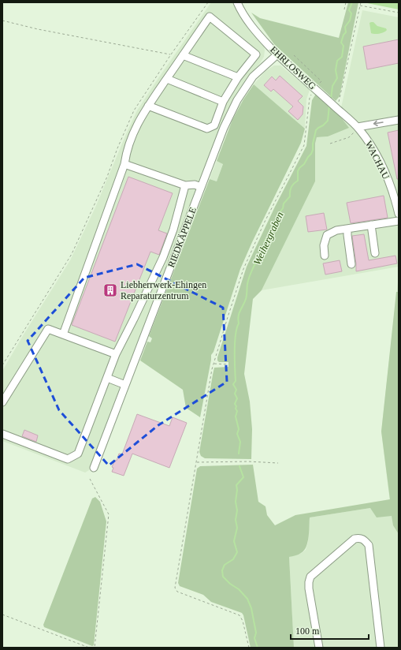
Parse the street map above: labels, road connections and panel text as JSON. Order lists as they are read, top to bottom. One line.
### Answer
{"streets":{"street":["EHRLOSWEG","WACHAU","RIEDKÄPPELE"]},"crossings":[["EHRLOSWEG","WACHAU"],["EHRLOSWEG","RIEDKÄPPELE"]],"water":["Weihergraben"],"places":{"building":["Liebherrwerk-Ehingen Reparaturzentrum"]},"scale_bar":"100 m"}
